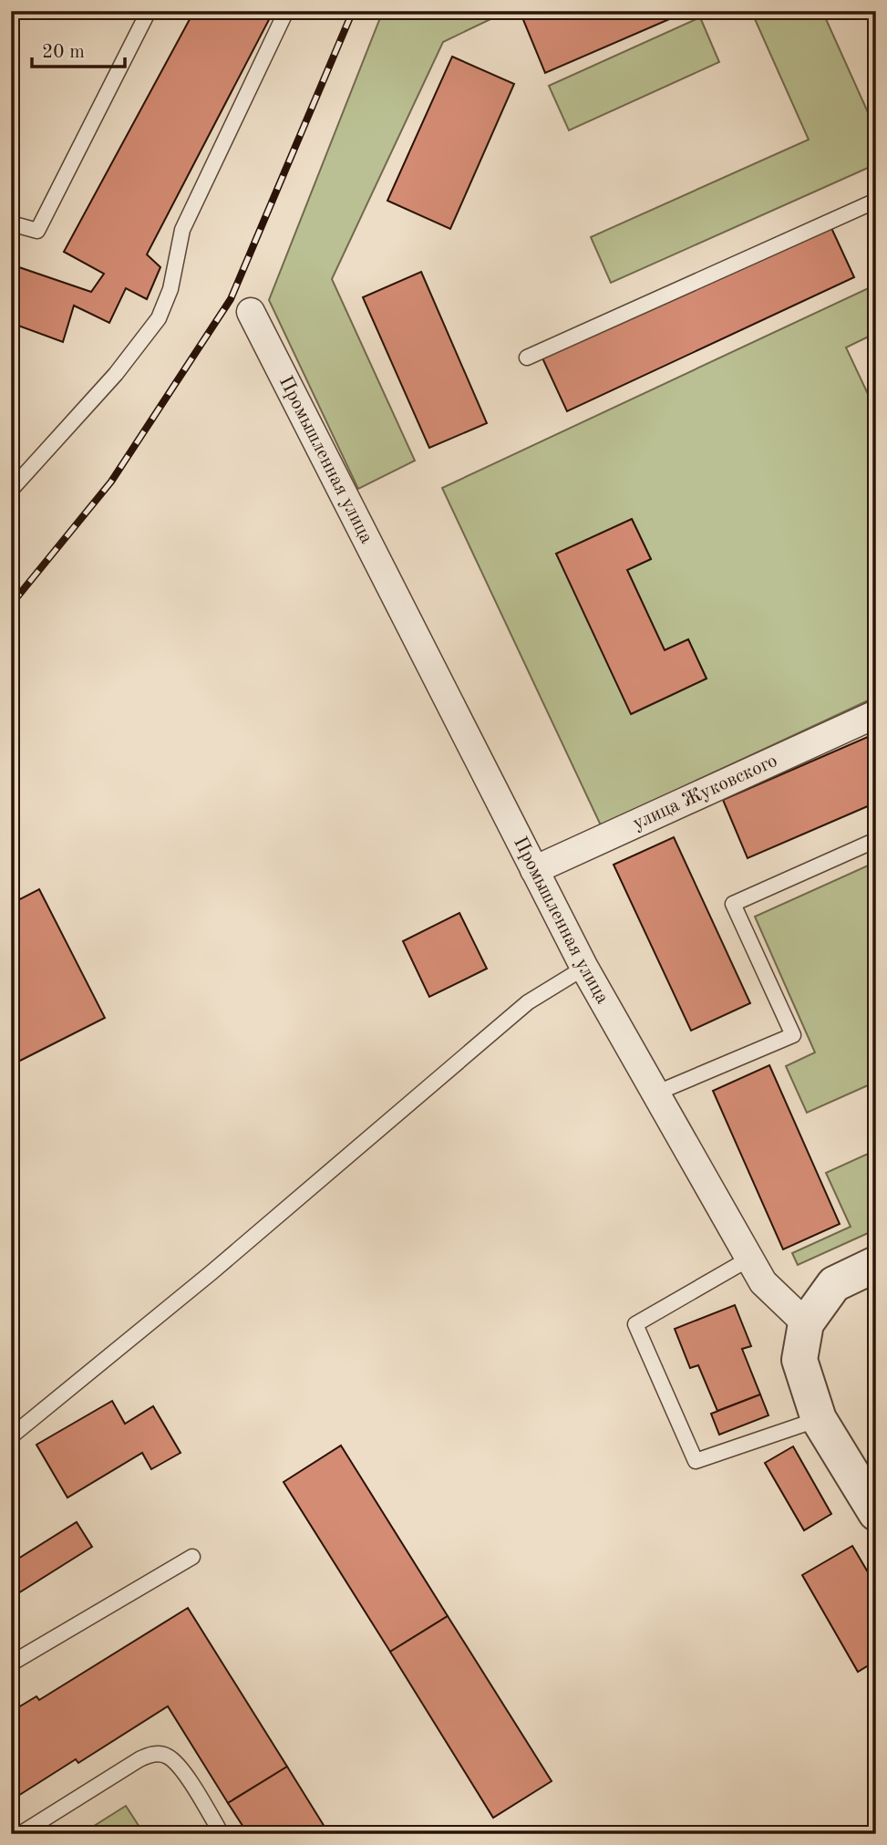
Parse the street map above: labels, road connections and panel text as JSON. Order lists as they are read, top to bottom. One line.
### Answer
{"streets":{"street":["Промышленная улица","улица Жуковского"]},"crossings":[["Промышленная улица","улица Жуковского"]],"scale_bar":"20 m"}
